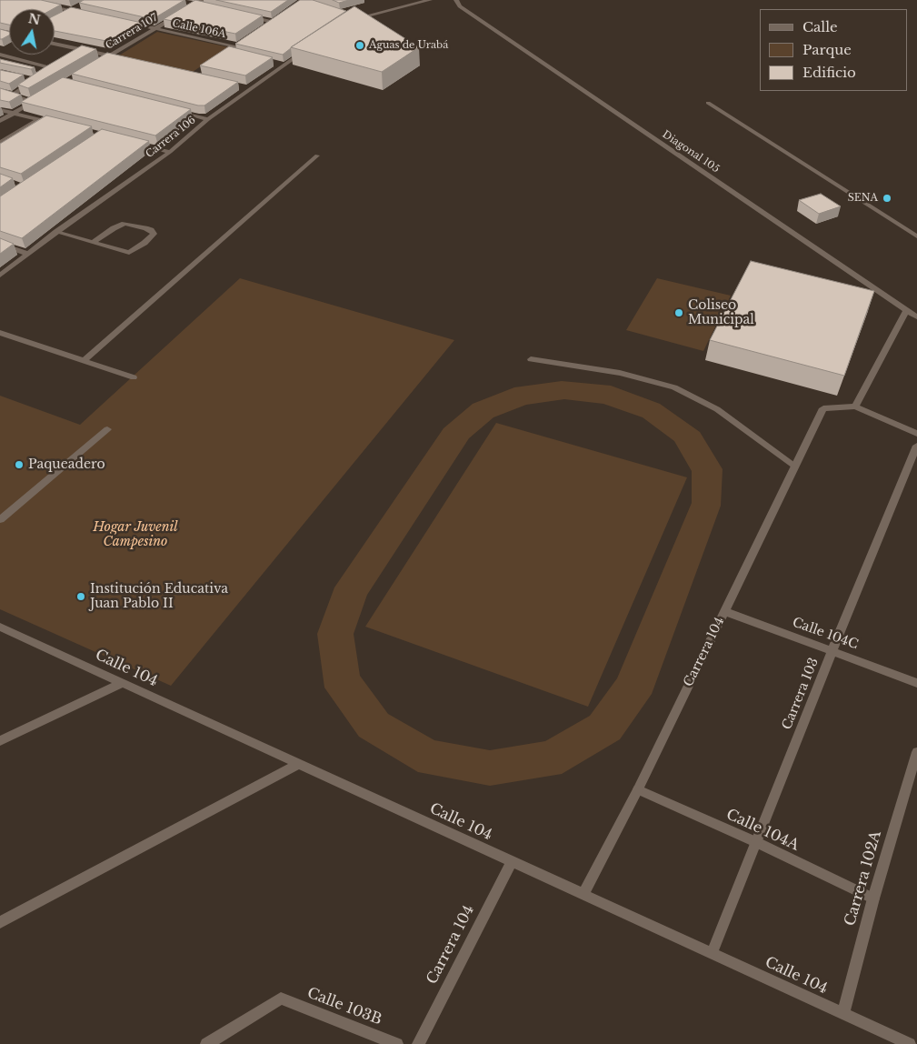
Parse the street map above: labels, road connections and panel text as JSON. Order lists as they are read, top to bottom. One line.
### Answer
{"streets":{"street":["Calle 106A","Carrera 107","Carrera 106","Diagonal 105","Calle 104C","Carrera 104","Calle 104","Carrera 103","Calle 104A","Carrera 102A","Calle 103B"]},"crossings":[["Calle 106A","Carrera 107"],["Calle 104C","Carrera 104"],["Calle 104C","Carrera 103"],["Carrera 104","Calle 104"],["Carrera 104","Calle 104A"],["Calle 104","Carrera 103"],["Calle 104","Carrera 102A"],["Carrera 103","Calle 104A"],["Calle 104A","Carrera 102A"]],"parks":["Hogar Juvenil Campesino"],"places":["Aguas de Urabá","SENA","Coliseo Municipal","Paqueadero","Institución Educativa Juan Pablo II"],"legend":["Calle","Parque","Edificio"],"north":"top"}
